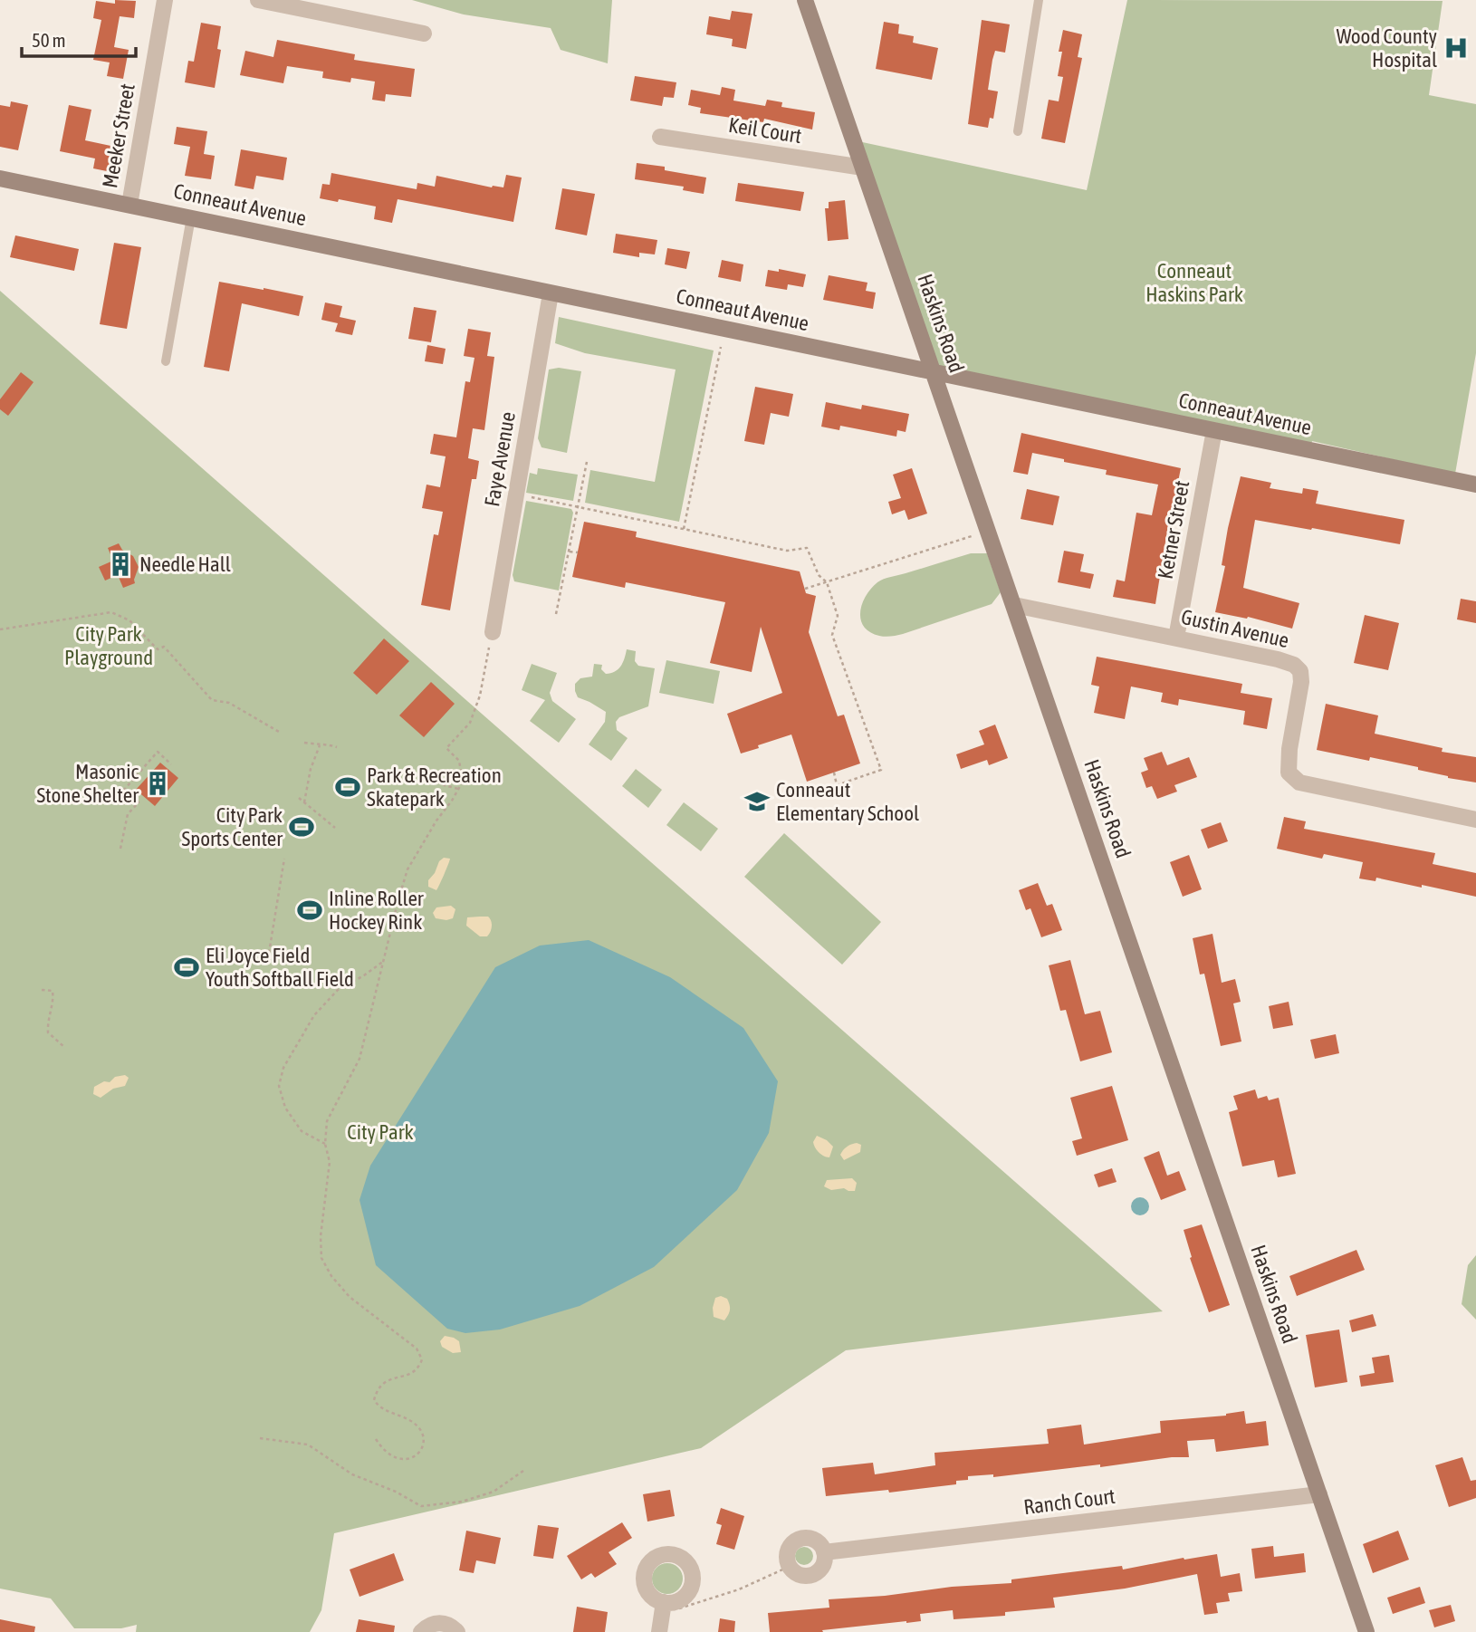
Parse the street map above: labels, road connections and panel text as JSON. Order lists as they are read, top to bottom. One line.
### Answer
{"streets":{"main road":["Conneaut Avenue","Haskins Road"],"street":["Keil Court","Meeker Street","Faye Avenue","Ketner Street","Gustin Avenue","Ranch Court"]},"crossings":[["Keil Court","Haskins Road"],["Meeker Street","Conneaut Avenue"],["Conneaut Avenue","Haskins Road"],["Conneaut Avenue","Faye Avenue"],["Conneaut Avenue","Ketner Street"],["Haskins Road","Gustin Avenue"],["Haskins Road","Ranch Court"],["Ketner Street","Gustin Avenue"]],"parks":["Conneaut Haskins Park","City Park Playground","City Park"],"places":{"hospital":["Wood County Hospital"],"building":["Needle Hall","Masonic Stone Shelter"],"sports":["Park & Recreation Skatepark","City Park Sports Center","Inline Roller Hockey Rink","Eli Joyce Field Youth Softball Field"],"school or university":["Conneaut Elementary School"]},"scale_bar":"50 m"}
